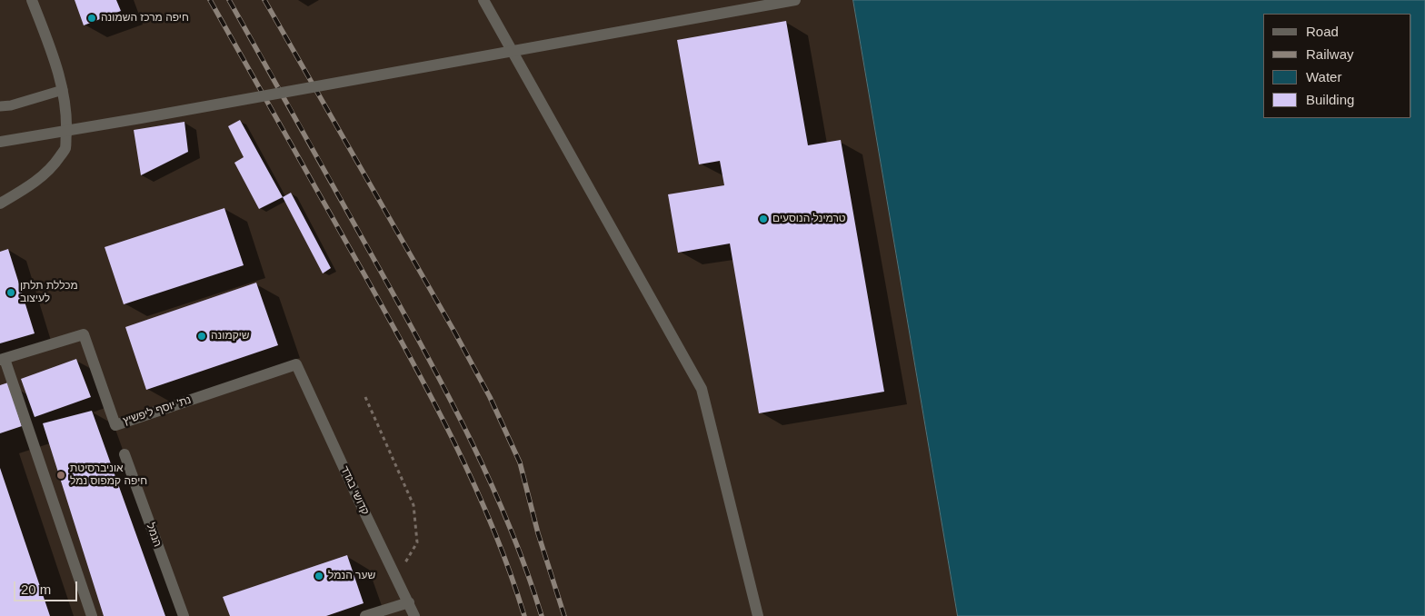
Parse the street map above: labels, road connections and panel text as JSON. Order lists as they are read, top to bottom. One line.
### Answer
{"streets":{"street":["נת' יוסף ליפשיץ","קדושי בגדד","הנמל"]},"crossings":[["נת' יוסף ליפשיץ","קדושי בגדד"]],"places":["חיפה מרכז השמונה","טרמינל הנוסעים","מכללת תלתן לעיצוב","שיקמונה","אוניברסיטת חיפה קמפוס נמל","שער הנמל"],"legend":["Road","Railway","Water","Building"],"scale_bar":"20 m"}
